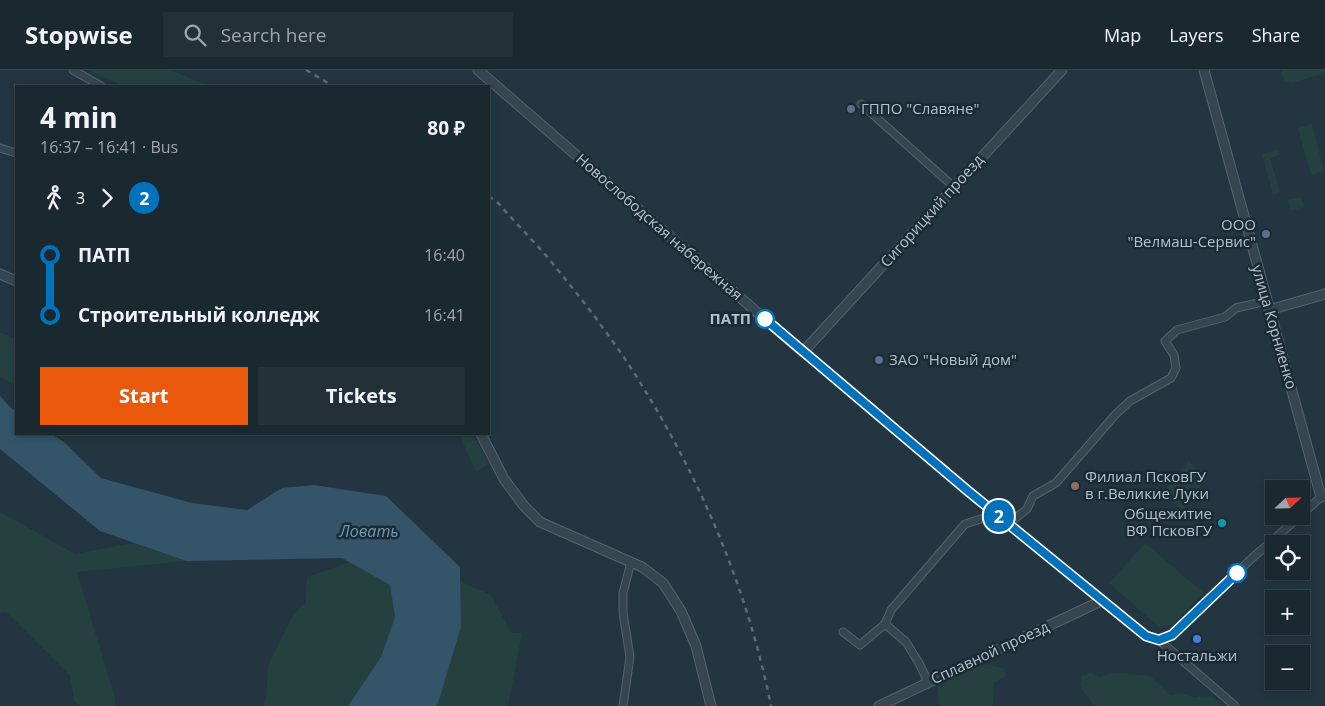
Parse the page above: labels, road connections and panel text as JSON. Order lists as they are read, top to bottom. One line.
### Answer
{"streets":{"street":["Сигорицкий проезд","Новослободская набережная","улица Корниенко","Сплавной проезд"]},"crossings":[["Сигорицкий проезд","Новослободская набережная"],["Новослободская набережная","Сплавной проезд"]],"water":["Ловать"],"places":["ГППО \"Славяне\"","ООО \"Велмаш-Сервис\"","ПАТП","ЗАО \"Новый дом\"","Филиал ПсковГУ в г.Великие Луки","Общежитие ВФ ПсковГУ","Ностальжи"],"lines":["bus line 2"],"north":"right","page":{"header":"Stopwise","search":"Search here","nav":["Map","Layers","Share"],"on_map":"2","heading":["4 min","16:37 – 16:41 · Bus","80 ₽"],"legs":["3","2"],"list":[{"name":"ПАТП","value":"16:40"},{"name":"Строительный колледж","value":"16:41"}],"buttons":["Start","Tickets"],"map_buttons":["+","−"]}}
